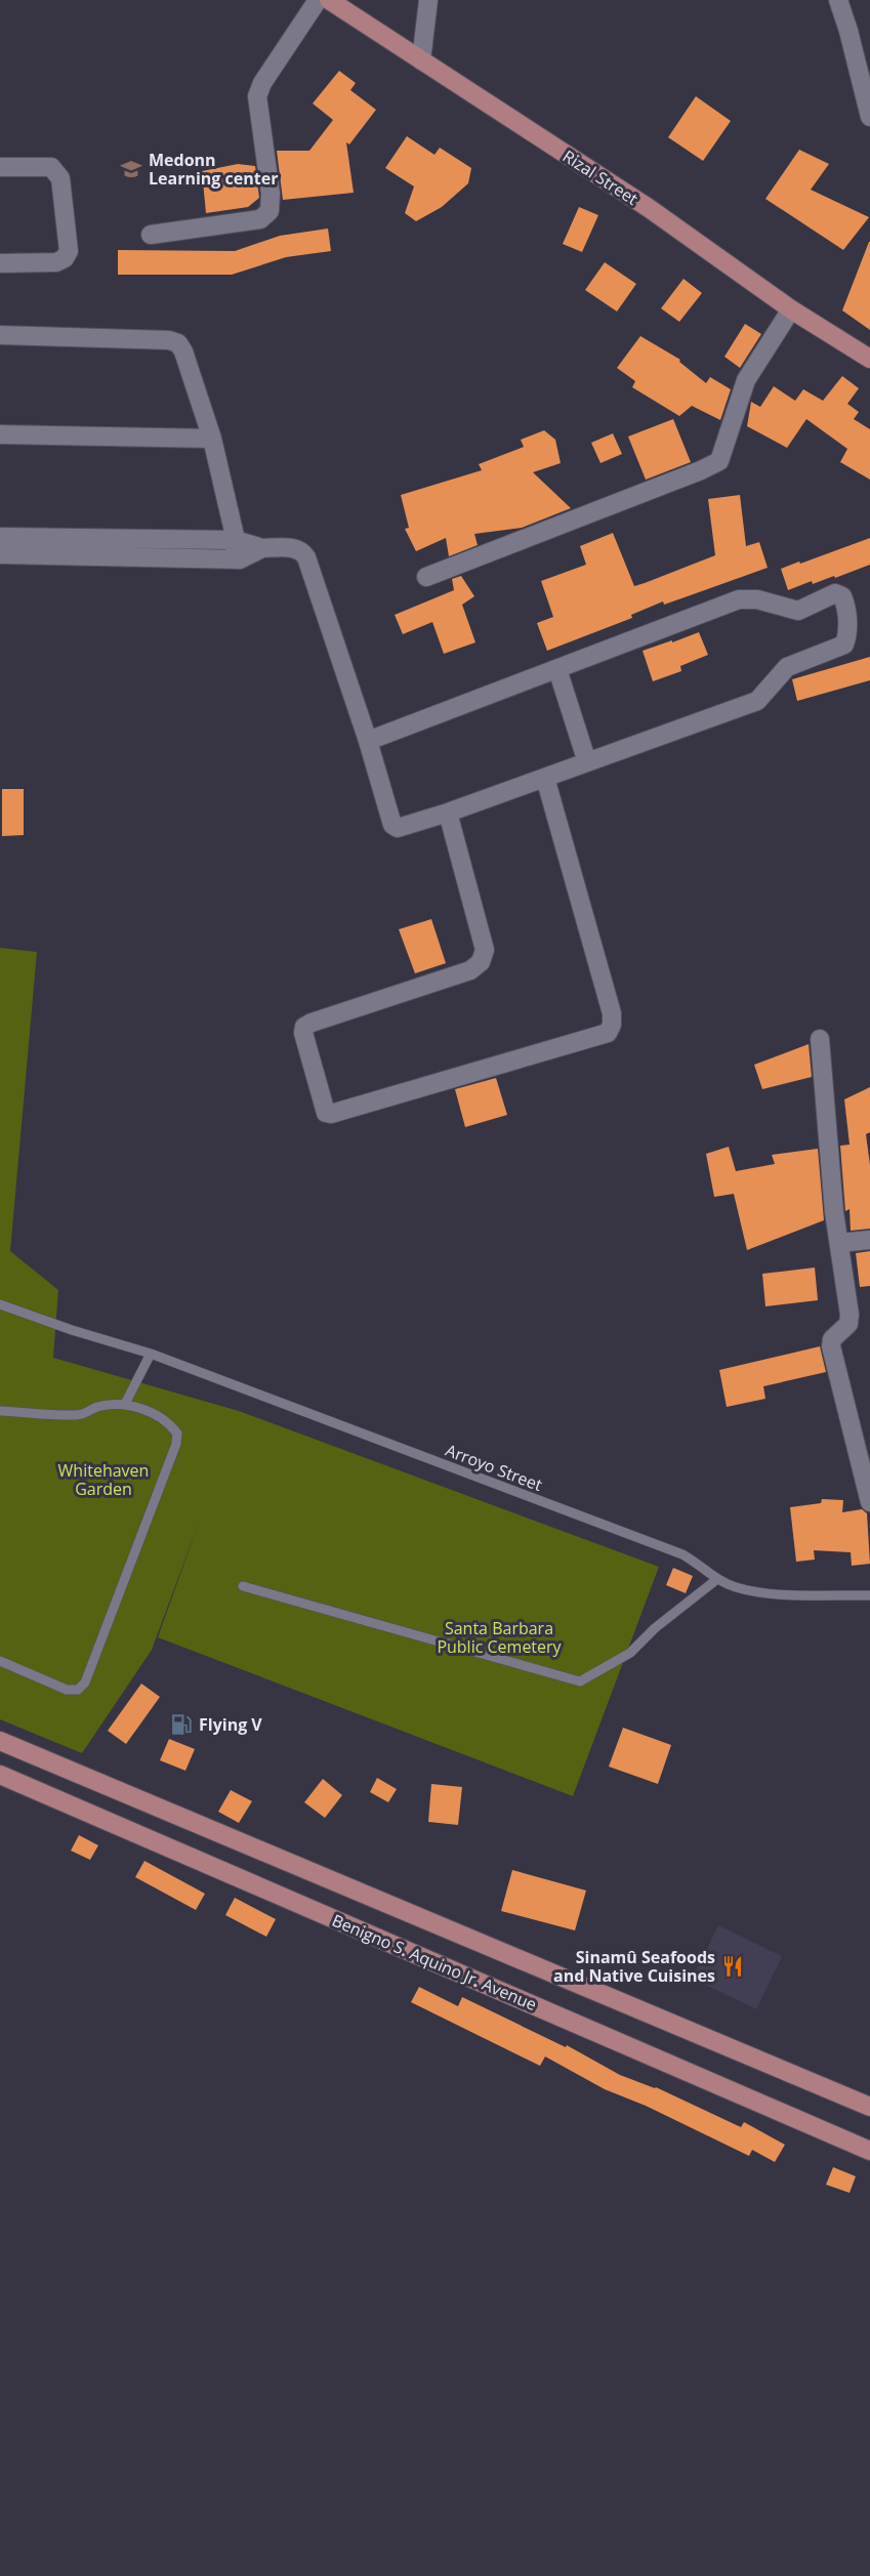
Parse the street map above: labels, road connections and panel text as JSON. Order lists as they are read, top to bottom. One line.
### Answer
{"streets":{"main road":["Rizal Street","Benigno S. Aquino Jr. Avenue"],"lane":["Arroyo Street"]},"parks":["Whitehaven Garden","Santa Barbara Public Cemetery"],"places":{"school or university":["Medonn Learning center"],"fuel station":["Flying V"],"restaurant":["Sinamû Seafoods and Native Cuisines"]}}
